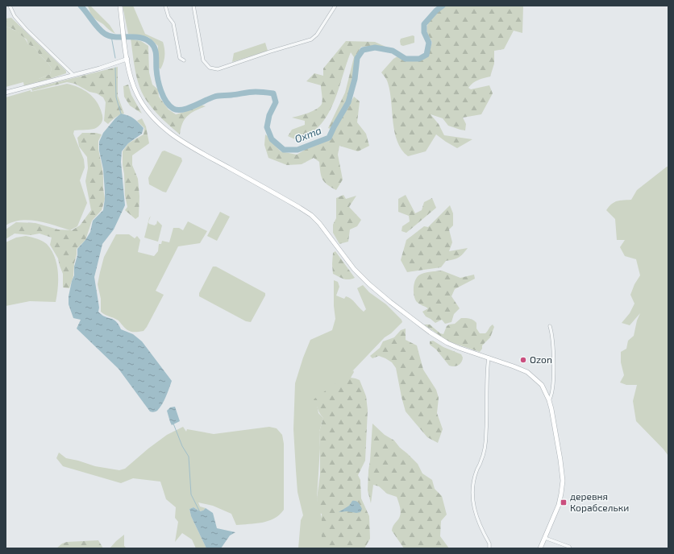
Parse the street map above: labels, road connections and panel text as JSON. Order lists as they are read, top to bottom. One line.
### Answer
{"water":["Охта"],"places":{"other":["Ozon"],"transit":["деревня Корабсельки"]}}
